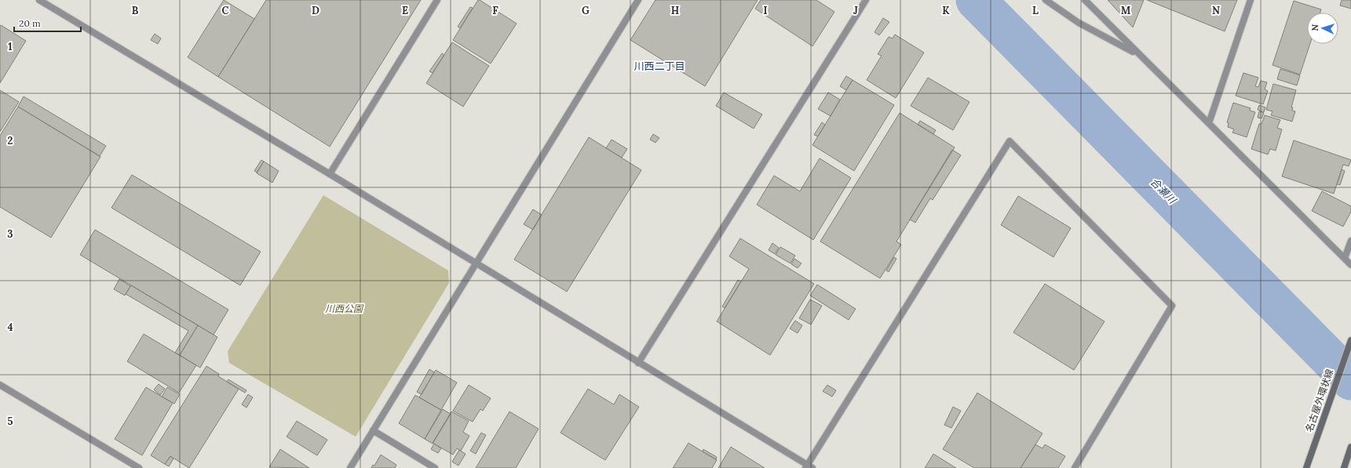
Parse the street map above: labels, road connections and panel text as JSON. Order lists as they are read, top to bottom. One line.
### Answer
{"streets":{"main road":["名古屋外環状線"]},"districts":["川西二丁目"],"water":["合瀬川"],"parks":["川西公園"],"scale_bar":"20 m","north":"left","grid":{"columns":["B","C","D","E","F","G","H","I","J","K","L","M","N"],"rows":["1","2","3","4","5"]}}
